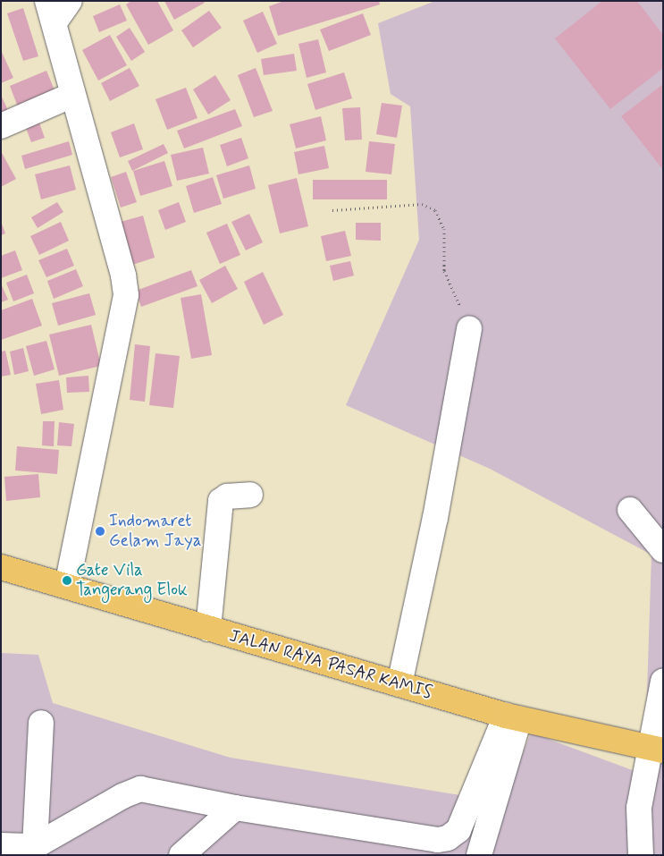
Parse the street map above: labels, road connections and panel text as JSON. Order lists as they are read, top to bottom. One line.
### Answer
{"streets":{"main road":["JALAN RAYA PASAR KAMIS"]},"places":["Indomaret Gelam Jaya","Gate Vila Tangerang Elok"]}
